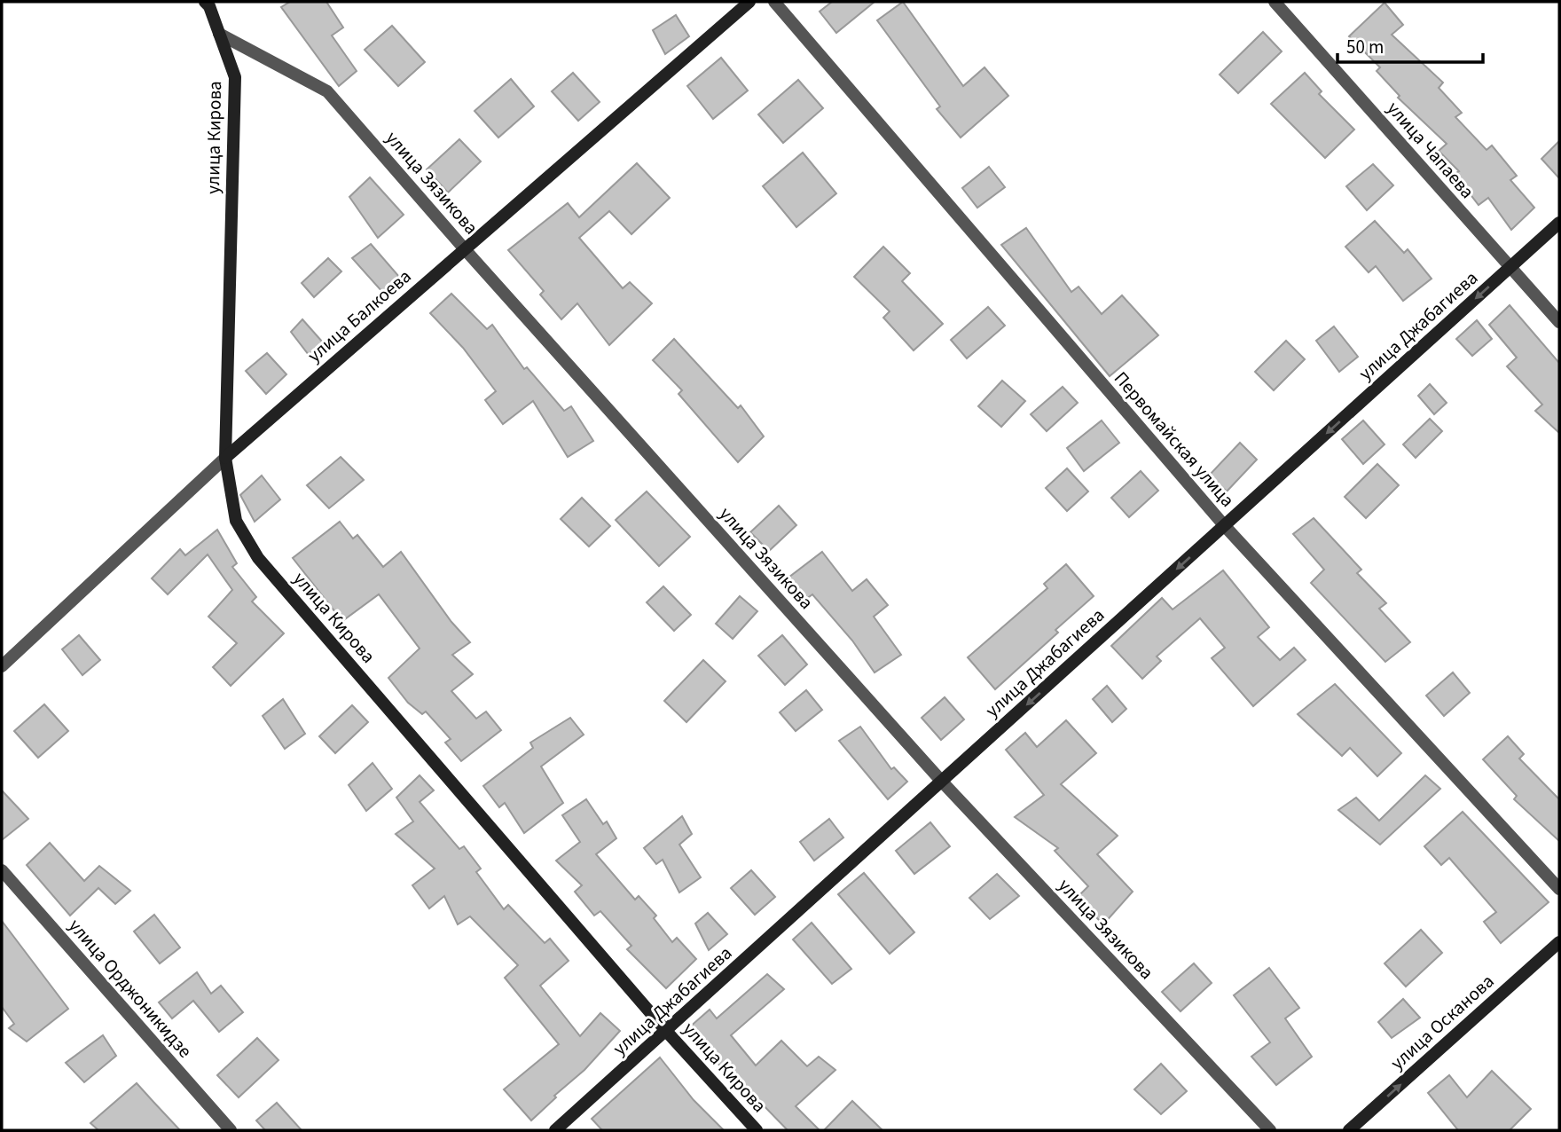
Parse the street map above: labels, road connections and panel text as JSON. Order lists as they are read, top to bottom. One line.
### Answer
{"streets":{"street":["улица Кирова","улица Чапаева","улица Зязикова","улица Балкоева","улица Джабагиева","Первомайская улица","улица Орджоникидзе","улица Осканова"]},"crossings":[["улица Кирова","улица Зязикова"],["улица Кирова","улица Балкоева"],["улица Кирова","улица Джабагиева"],["улица Чапаева","улица Джабагиева"],["улица Зязикова","улица Балкоева"],["улица Зязикова","улица Джабагиева"],["улица Джабагиева","Первомайская улица"]],"one_way":["улица Джабагиева","улица Осканова"],"scale_bar":"50 m"}
